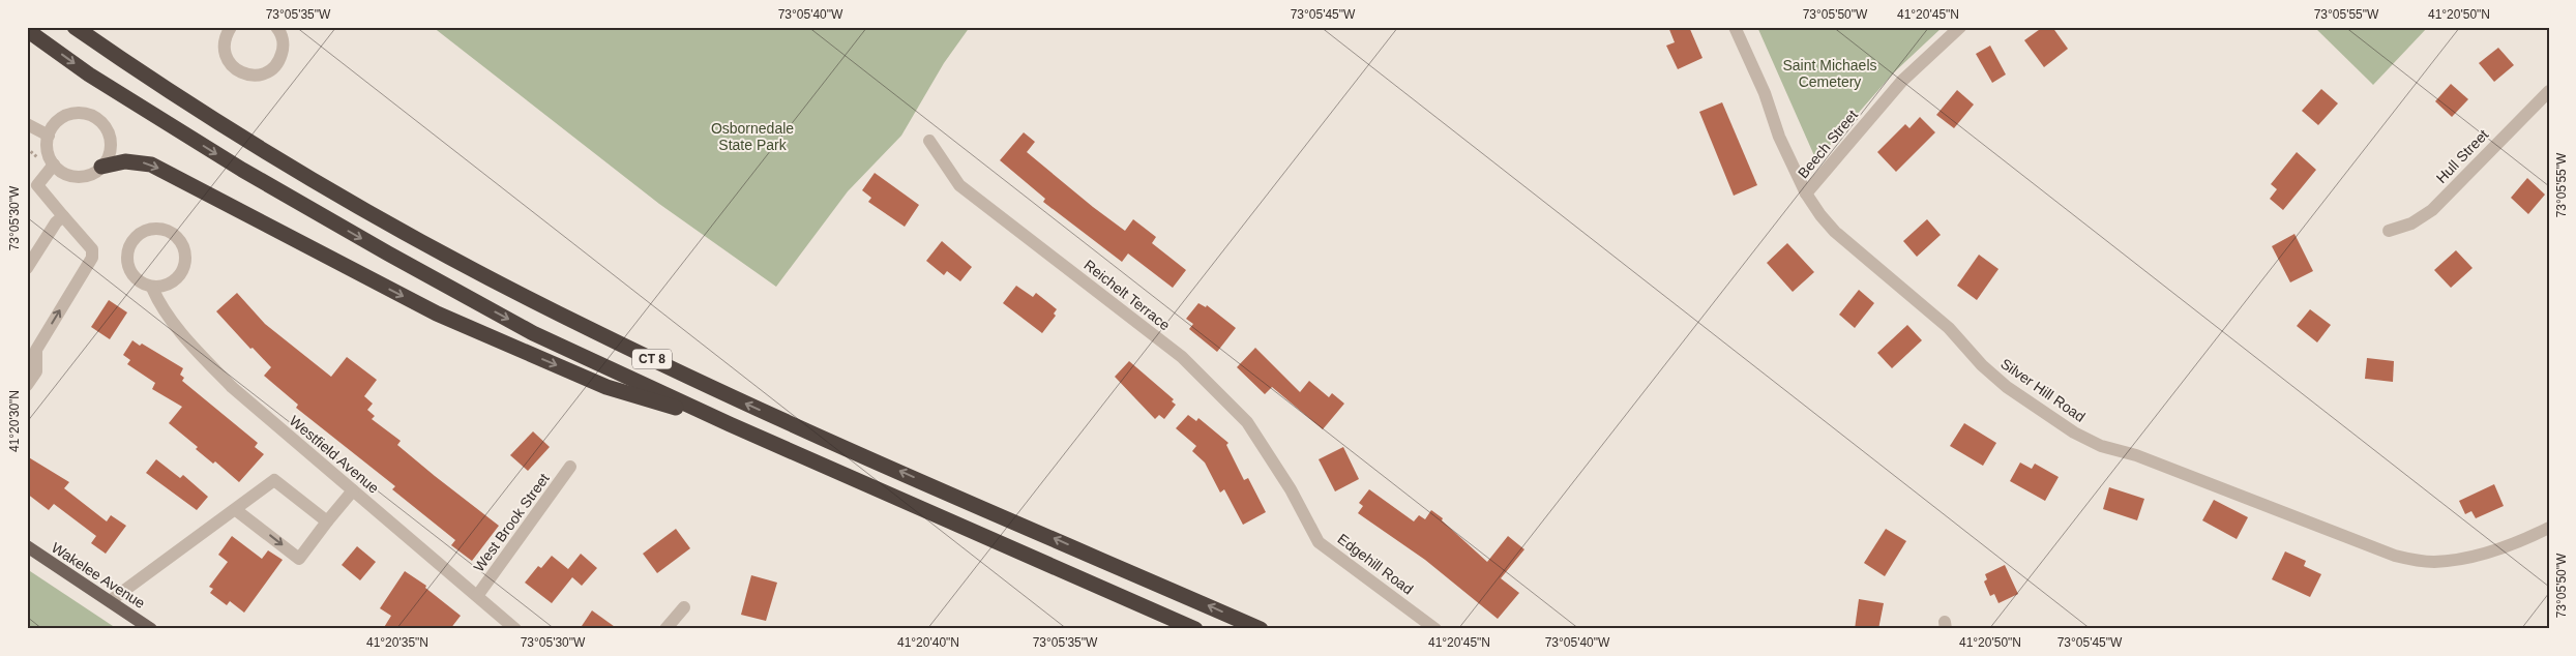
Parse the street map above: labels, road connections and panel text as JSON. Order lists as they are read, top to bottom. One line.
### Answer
{"streets":{"highway":["CT 8"],"main road":["Wakelee Avenue"],"street":["Beech Street","Hull Street","Reichelt Terrace","Silver Hill Road","Westfield Avenue","West Brook Street","Edgehill Road"]},"crossings":[["Beech Street","Silver Hill Road"],["Reichelt Terrace","Edgehill Road"],["Westfield Avenue","West Brook Street"]],"parks":["Saint Michaels Cemetery","Osbornedale State Park"],"coordinates":["73°05'35\"W","73°05'40\"W","73°05'45\"W","73°05'50\"W","41°20'45\"N","73°05'55\"W","41°20'50\"N","73°05'30\"W","41°20'30\"N","41°20'35\"N","41°20'40\"N"]}
